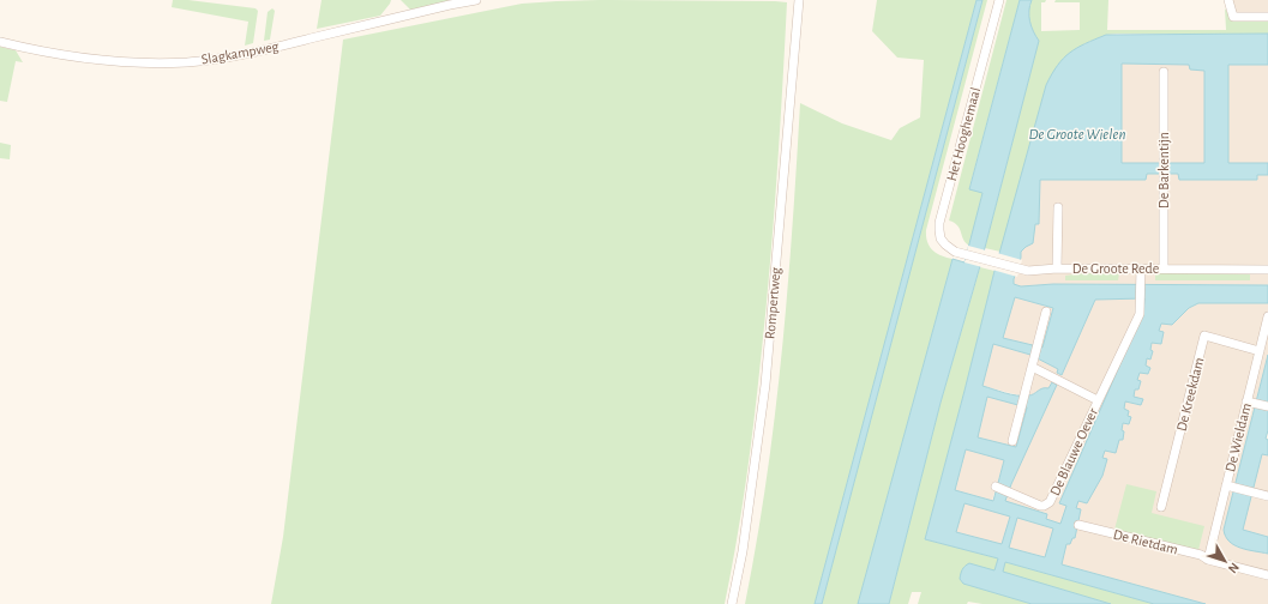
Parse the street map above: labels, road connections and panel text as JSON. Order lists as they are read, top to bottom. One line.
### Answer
{"streets":{"street":["Slagkampweg","Het Hooghemaal","De Barkentijn","De Groote Rede","Rompertweg","De Kreekdam","De Wieldam","De Blauwe Oever","De Rietdam"]},"crossings":[["Het Hooghemaal","De Groote Rede"],["De Barkentijn","De Groote Rede"],["De Groote Rede","De Blauwe Oever"],["De Kreekdam","De Wieldam"],["De Wieldam","De Rietdam"]],"water":["De Groote Wielen"],"north":"bottom right"}
